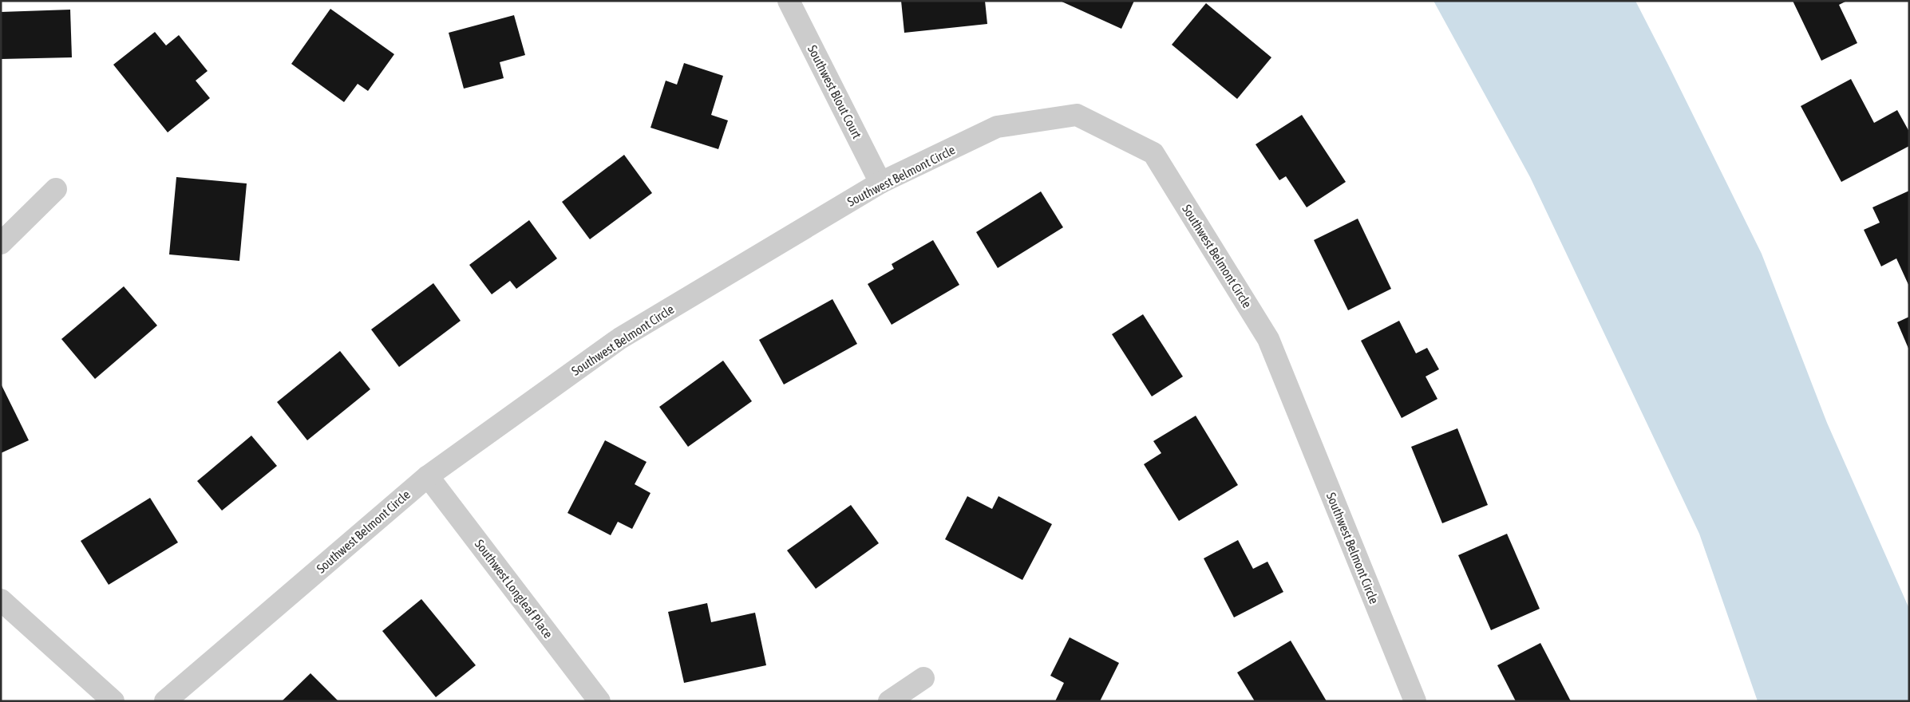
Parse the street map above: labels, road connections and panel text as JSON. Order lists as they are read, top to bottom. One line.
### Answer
{"streets":{"street":["Southwest Blout Court","Southwest Belmont Circle","Southwest Longleaf Place"]},"crossings":[["Southwest Blout Court","Southwest Belmont Circle"],["Southwest Belmont Circle","Southwest Longleaf Place"]]}
